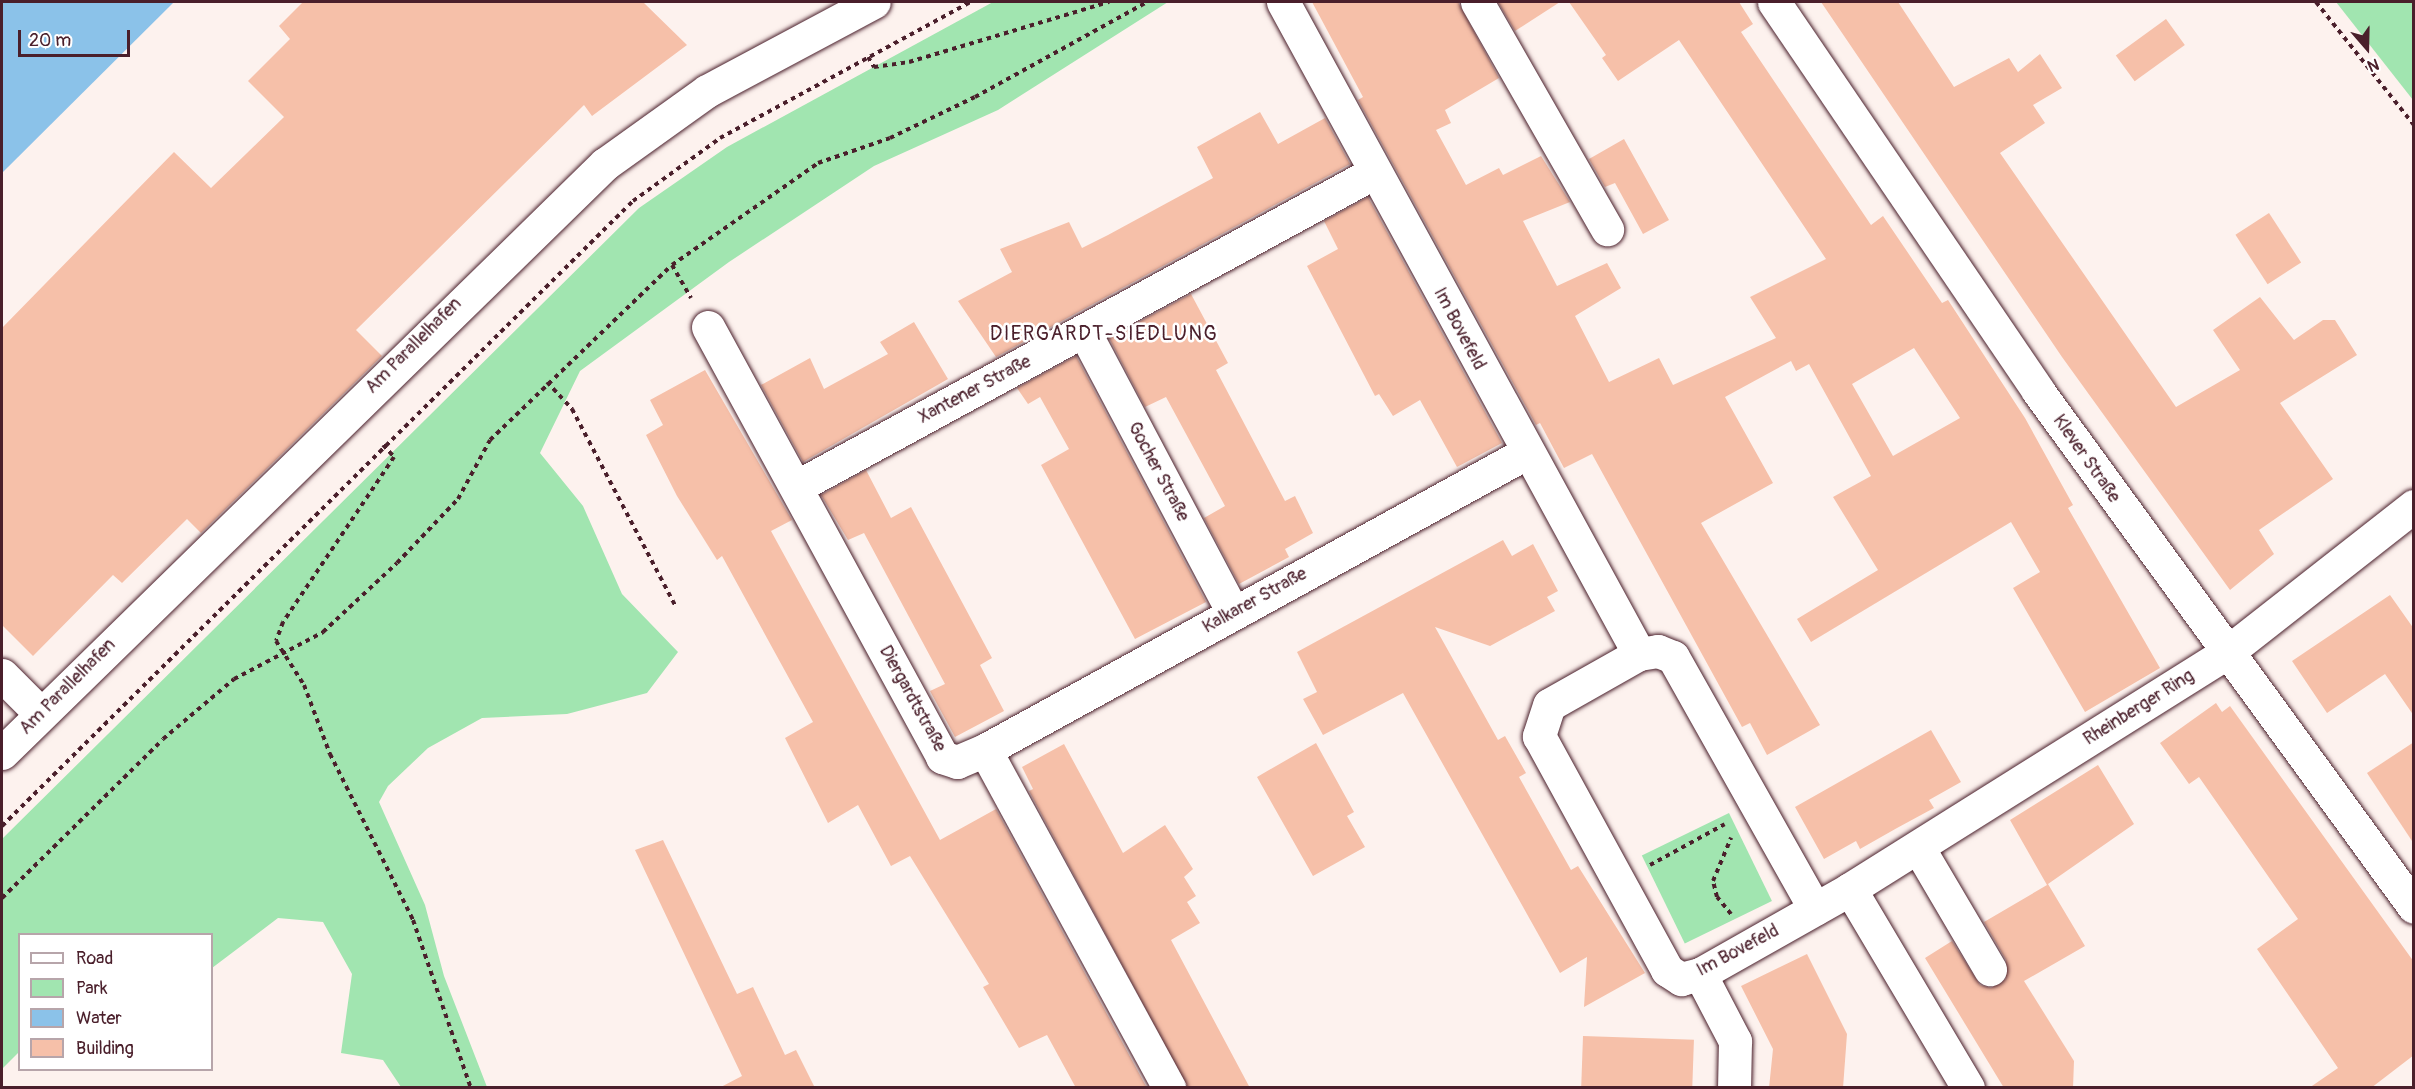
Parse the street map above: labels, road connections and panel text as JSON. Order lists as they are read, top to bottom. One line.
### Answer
{"streets":{"street":["Im Bovefeld","Am Parallelhafen","Xantener Straße","Klever Straße","Gocher Straße","Kalkarer Straße","Diergardtstraße","Rheinberger Ring"]},"crossings":[["Im Bovefeld","Xantener Straße"],["Im Bovefeld","Kalkarer Straße"],["Im Bovefeld","Rheinberger Ring"],["Xantener Straße","Gocher Straße"],["Xantener Straße","Diergardtstraße"],["Klever Straße","Rheinberger Ring"],["Gocher Straße","Kalkarer Straße"],["Kalkarer Straße","Diergardtstraße"]],"districts":["DIERGARDT-SIEDLUNG"],"legend":["Road","Park","Water","Building"],"scale_bar":"20 m","north":"bottom"}
